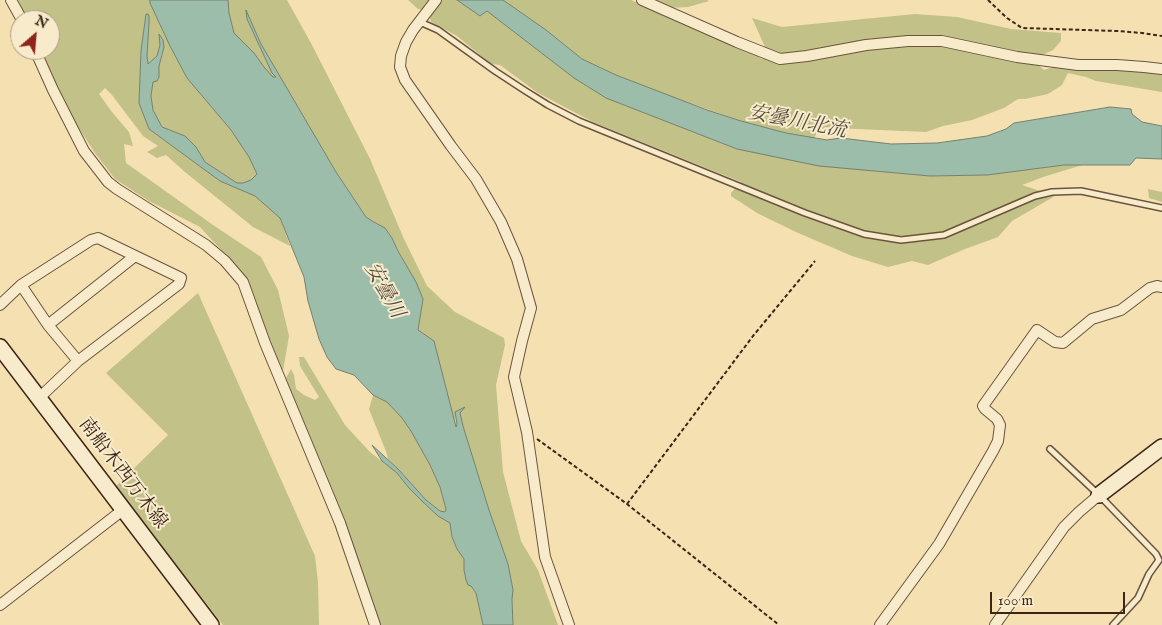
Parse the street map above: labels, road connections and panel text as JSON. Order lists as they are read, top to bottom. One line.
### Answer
{"streets":{"main road":["南船木西万木線"]},"water":["安曇川北流","安曇川"],"scale_bar":"100 m","north":"top right"}
